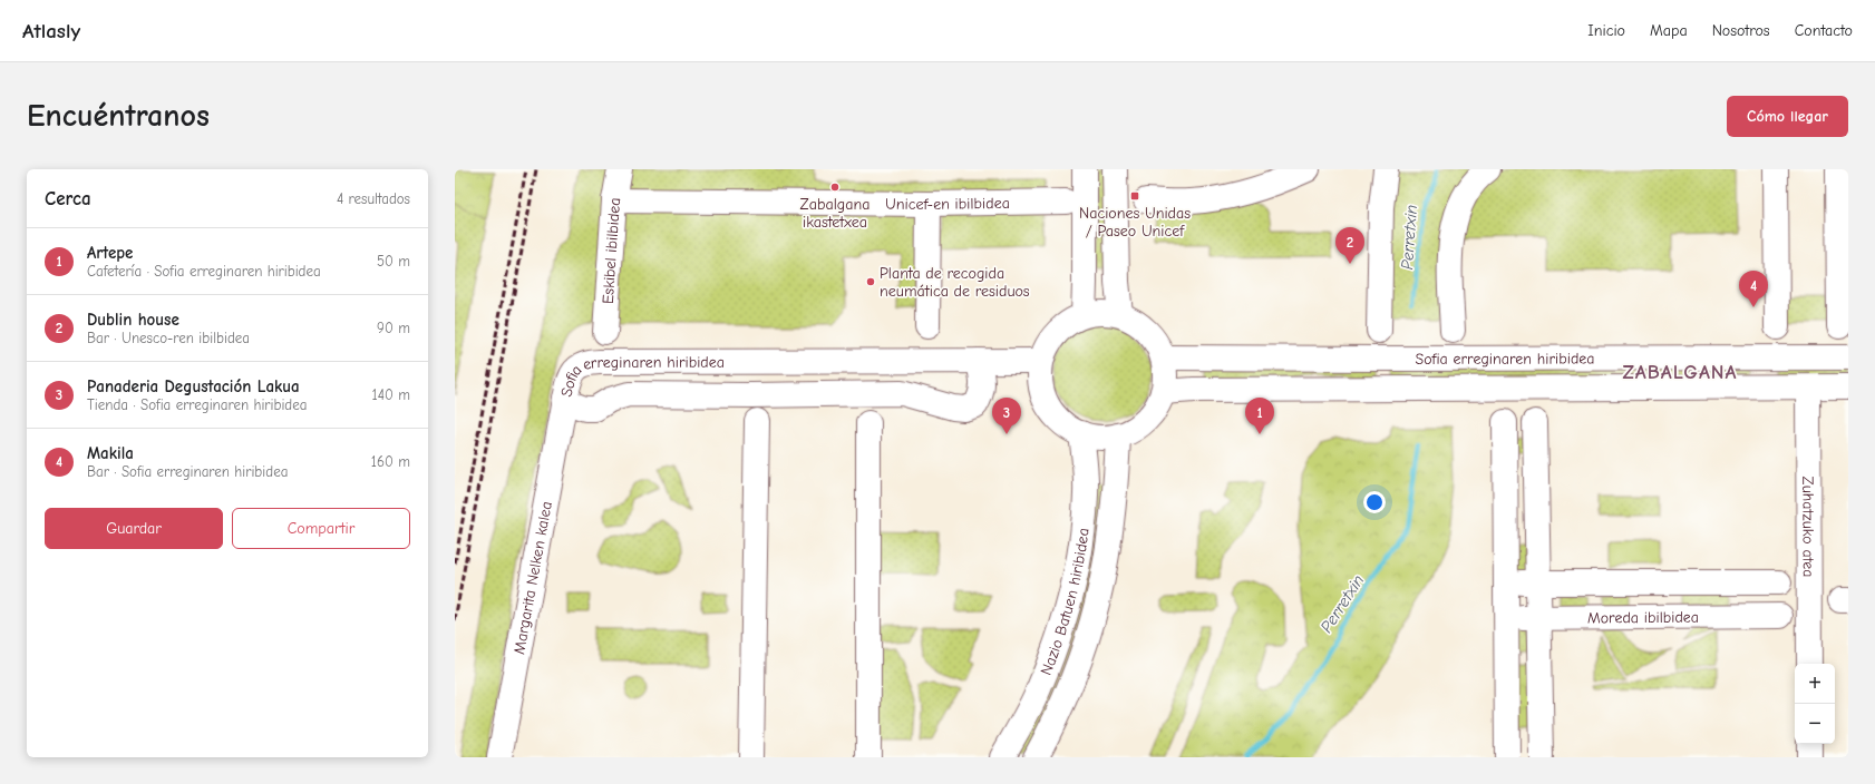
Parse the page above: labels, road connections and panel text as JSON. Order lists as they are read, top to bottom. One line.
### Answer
{"streets":{"street":["Unicef-en ibilbidea","Eskibel ibilbidea","Sofia erreginaren hiribidea","Zuhatzuko atea","Margarita Nelken kalea","Nazio Batuen hiribidea","Moreda ibilbidea"]},"crossings":[["Unicef-en ibilbidea","Eskibel ibilbidea"],["Sofia erreginaren hiribidea","Zuhatzuko atea"],["Sofia erreginaren hiribidea","Margarita Nelken kalea"],["Sofia erreginaren hiribidea","Nazio Batuen hiribidea"]],"districts":["ZABALGANA"],"water":["Perretxin"],"places":{"other":["Zabalgana ikastetxea","Planta de recogida neumática de residuos"],"transit":["Naciones Unidas / Paseo Unicef"]},"page":{"header":"Atlasly","nav":["Inicio","Mapa","Nosotros","Contacto"],"buttons":["Cómo llegar",["Guardar","Compartir"]],"title":"Encuéntranos","heading":["Cerca","4 resultados"],"list":[{"mark":"1","name":"Artepe","note":"Cafetería · Sofia erreginaren hiribidea","value":"50 m"},{"mark":"2","name":"Dublin house","note":"Bar · Unesco-ren ibilbidea","value":"90 m"},{"mark":"3","name":"Panaderia Degustación Lakua","note":"Tienda · Sofia erreginaren hiribidea","value":"140 m"},{"mark":"4","name":"Makila","note":"Bar · Sofia erreginaren hiribidea","value":"160 m"}],"pins":["2","4","1","3"],"map_buttons":["+","−"]}}
